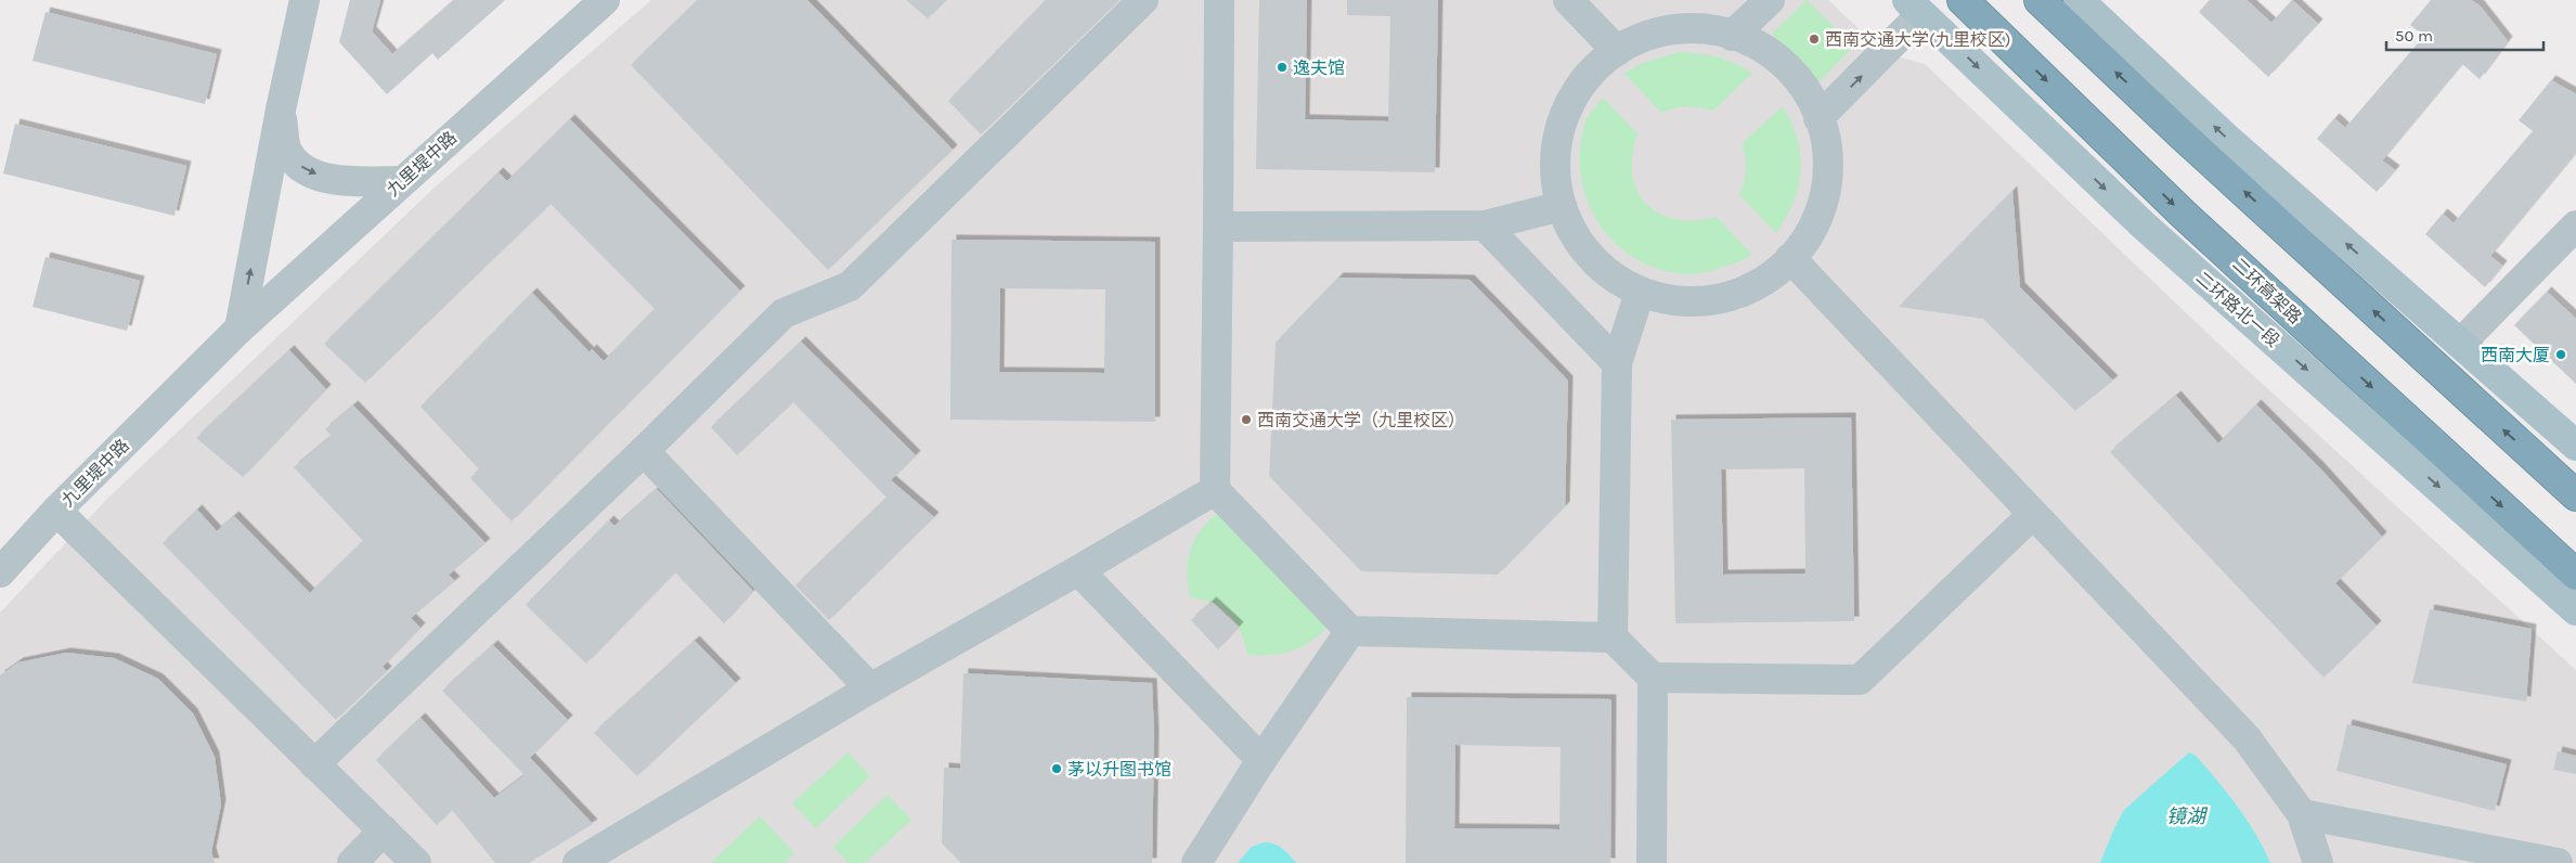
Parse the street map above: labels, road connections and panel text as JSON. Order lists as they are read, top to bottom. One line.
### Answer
{"streets":{"highway":["二环高架路"],"main road":["二环路北一段"],"street":["九里堤中路"]},"water":["镜湖"],"places":["西南交通大学(九里校区)","逸夫馆","西南大厦","西南交通大学（九里校区）","茅以升图书馆"],"scale_bar":"50 m"}
